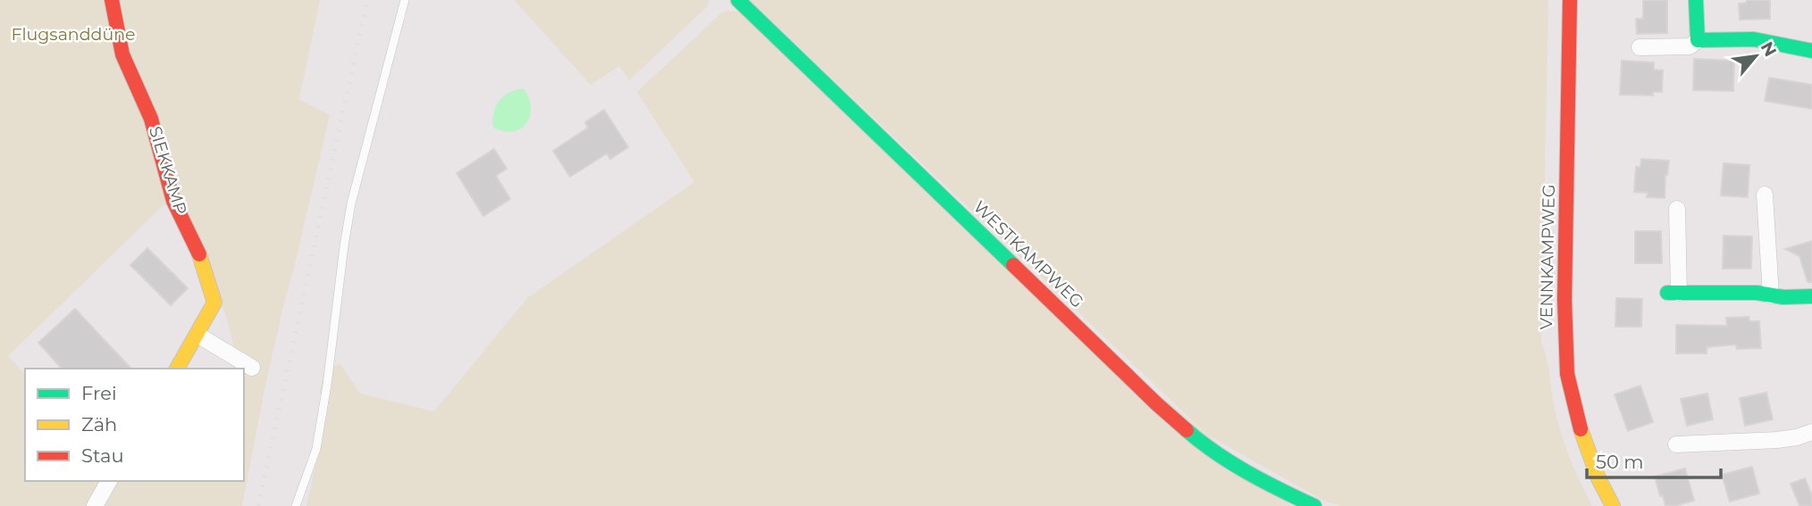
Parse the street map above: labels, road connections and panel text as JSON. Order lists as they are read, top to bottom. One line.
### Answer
{"streets":{"street":["SIEKKAMP","WESTKAMPWEG","VENNKAMPWEG"]},"parks":["Flugsanddüne"],"legend":["Frei","Zäh","Stau"],"scale_bar":"50 m","north":"top right"}
